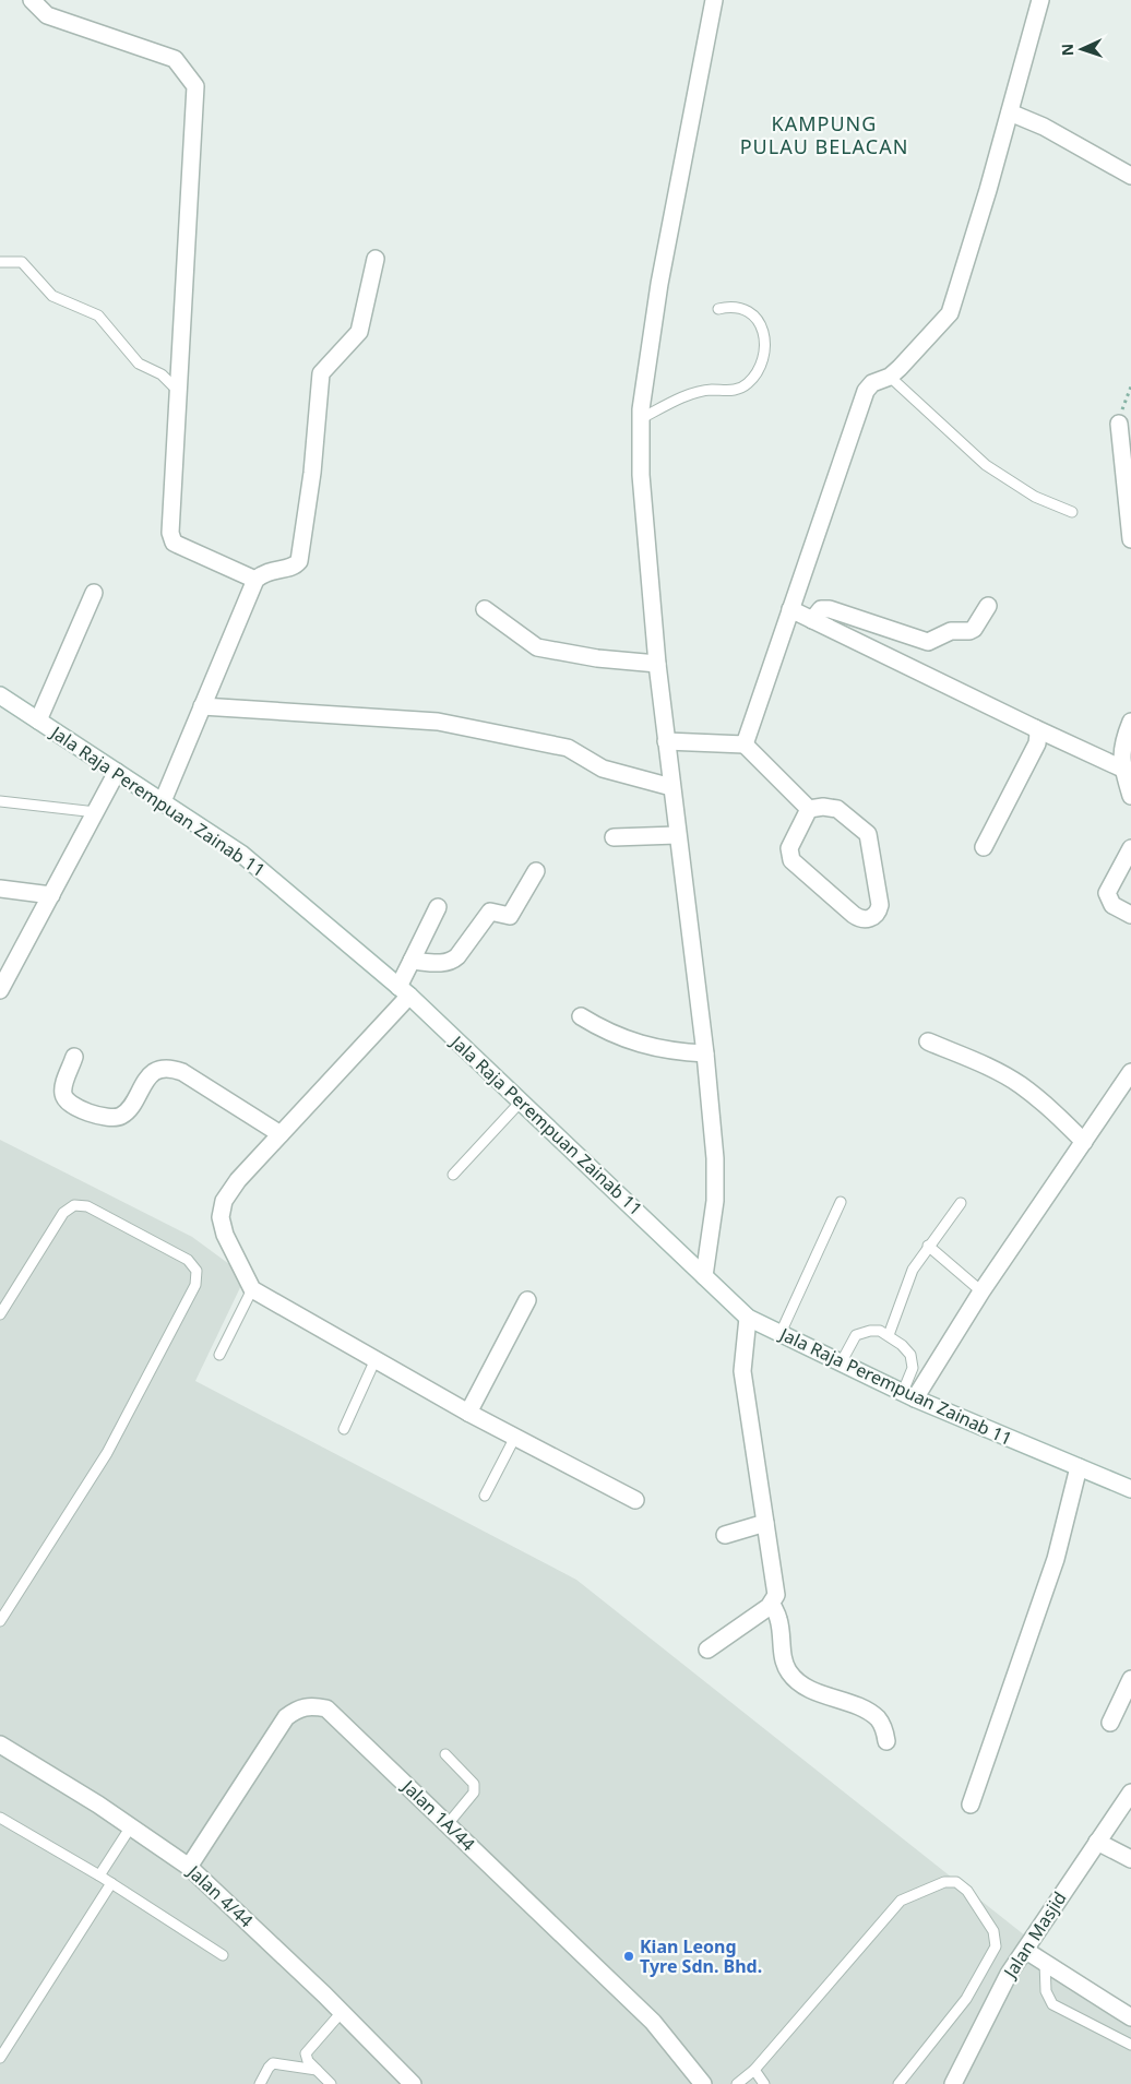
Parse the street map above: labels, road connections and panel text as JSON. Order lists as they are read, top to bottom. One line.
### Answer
{"streets":{"street":["Jala Raja Perempuan Zainab 11","Jalan 1A/44","Jalan 4/44","Jalan Masjid"]},"crossings":[["Jalan 1A/44","Jalan 4/44"]],"districts":["KAMPUNG PULAU BELACAN"],"places":["Kian Leong Tyre Sdn. Bhd."],"north":"left"}
